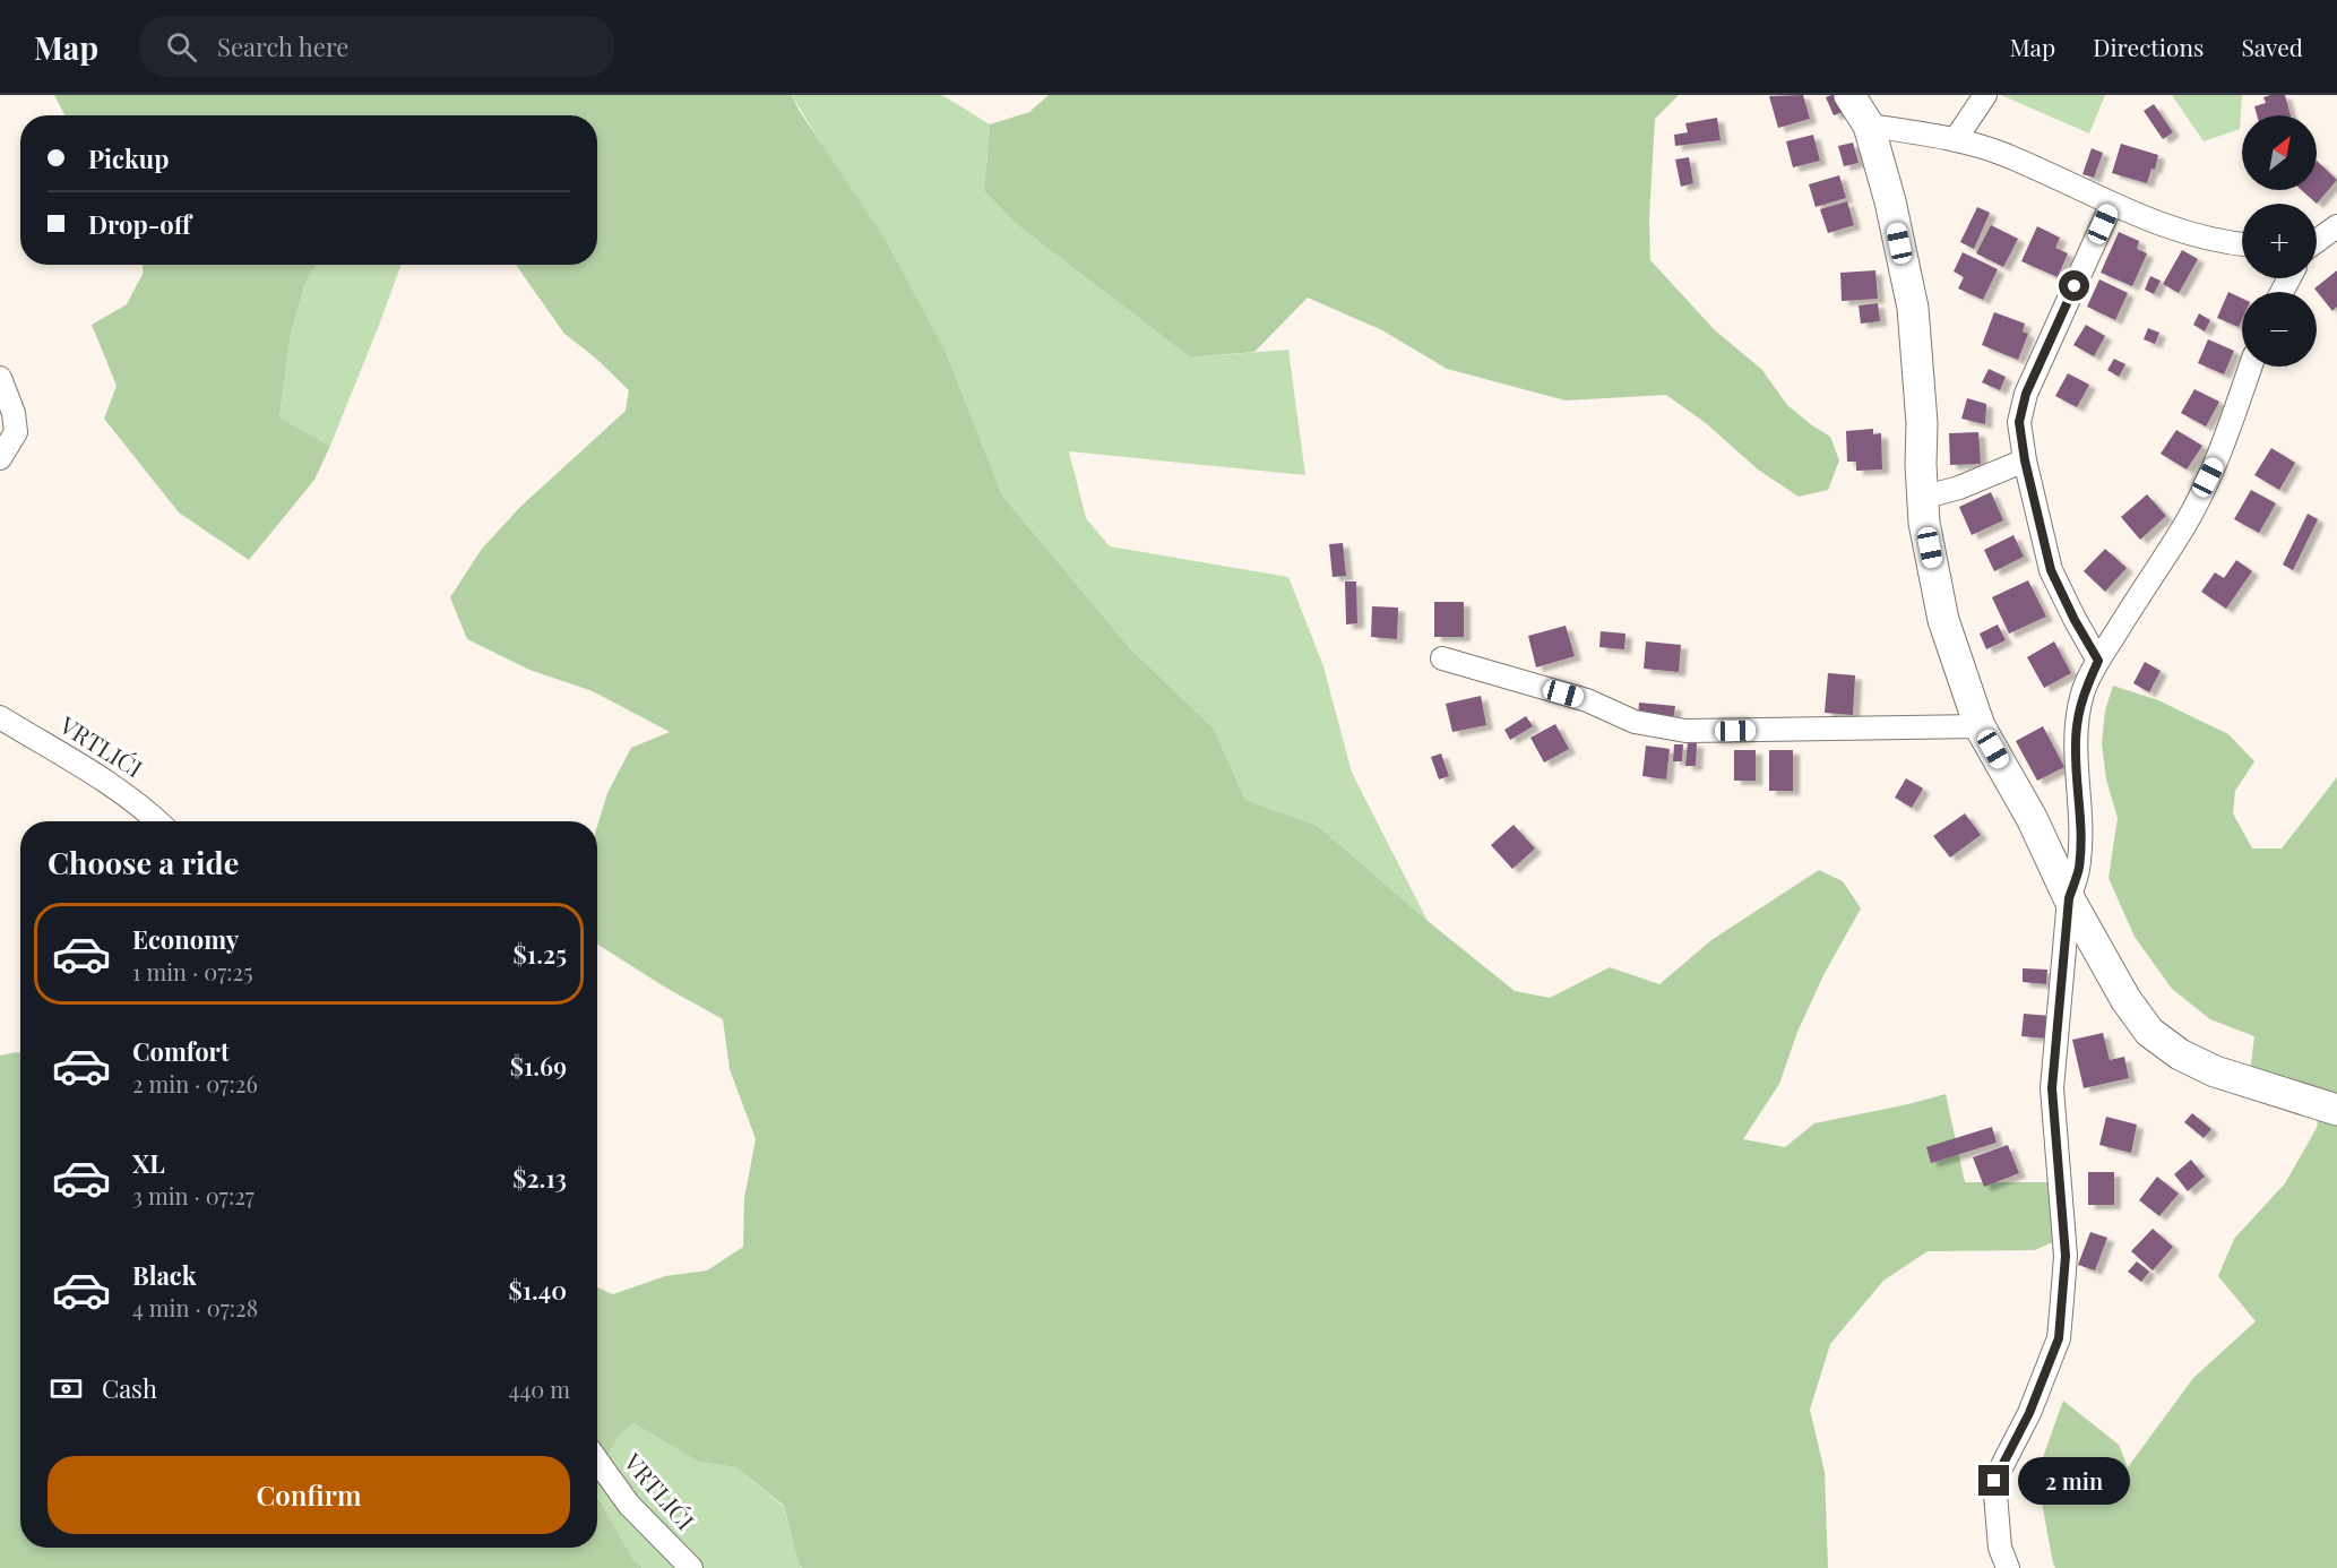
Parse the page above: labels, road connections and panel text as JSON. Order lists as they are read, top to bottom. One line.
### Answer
{"streets":{"street":["VRTLIĆI"]},"north":"top right","page":{"header":"Map","search":"Search here","nav":["Map","Directions","Saved"],"map_buttons":["+","−"],"banner":["Pickup","Drop-off"],"heading":"Choose a ride","list":[{"name":"Economy","note":"1 min · 07:25","value":"$1.25"},{"name":"Comfort","note":"2 min · 07:26","value":"$1.69"},{"name":"XL","note":"3 min · 07:27","value":"$2.13"},{"name":"Black","note":"4 min · 07:28","value":"$1.40"}],"pay":["Cash","440 m"],"buttons":"Confirm","bubble":"2 min"}}
